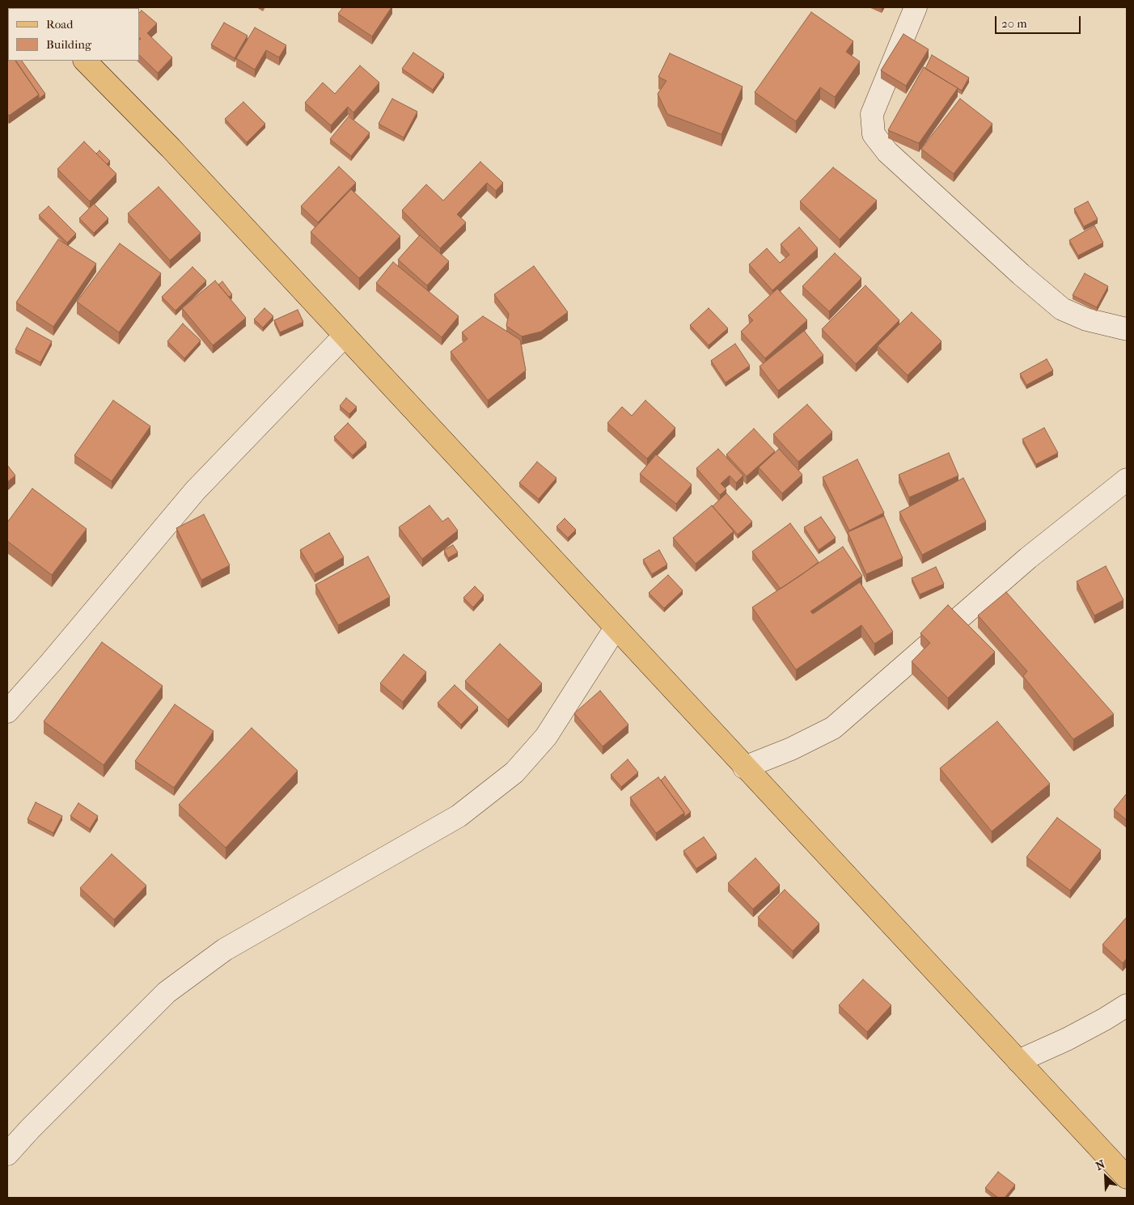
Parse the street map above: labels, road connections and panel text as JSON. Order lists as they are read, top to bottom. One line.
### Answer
{"legend":["Road","Building"],"scale_bar":"20 m","north":"top left"}
